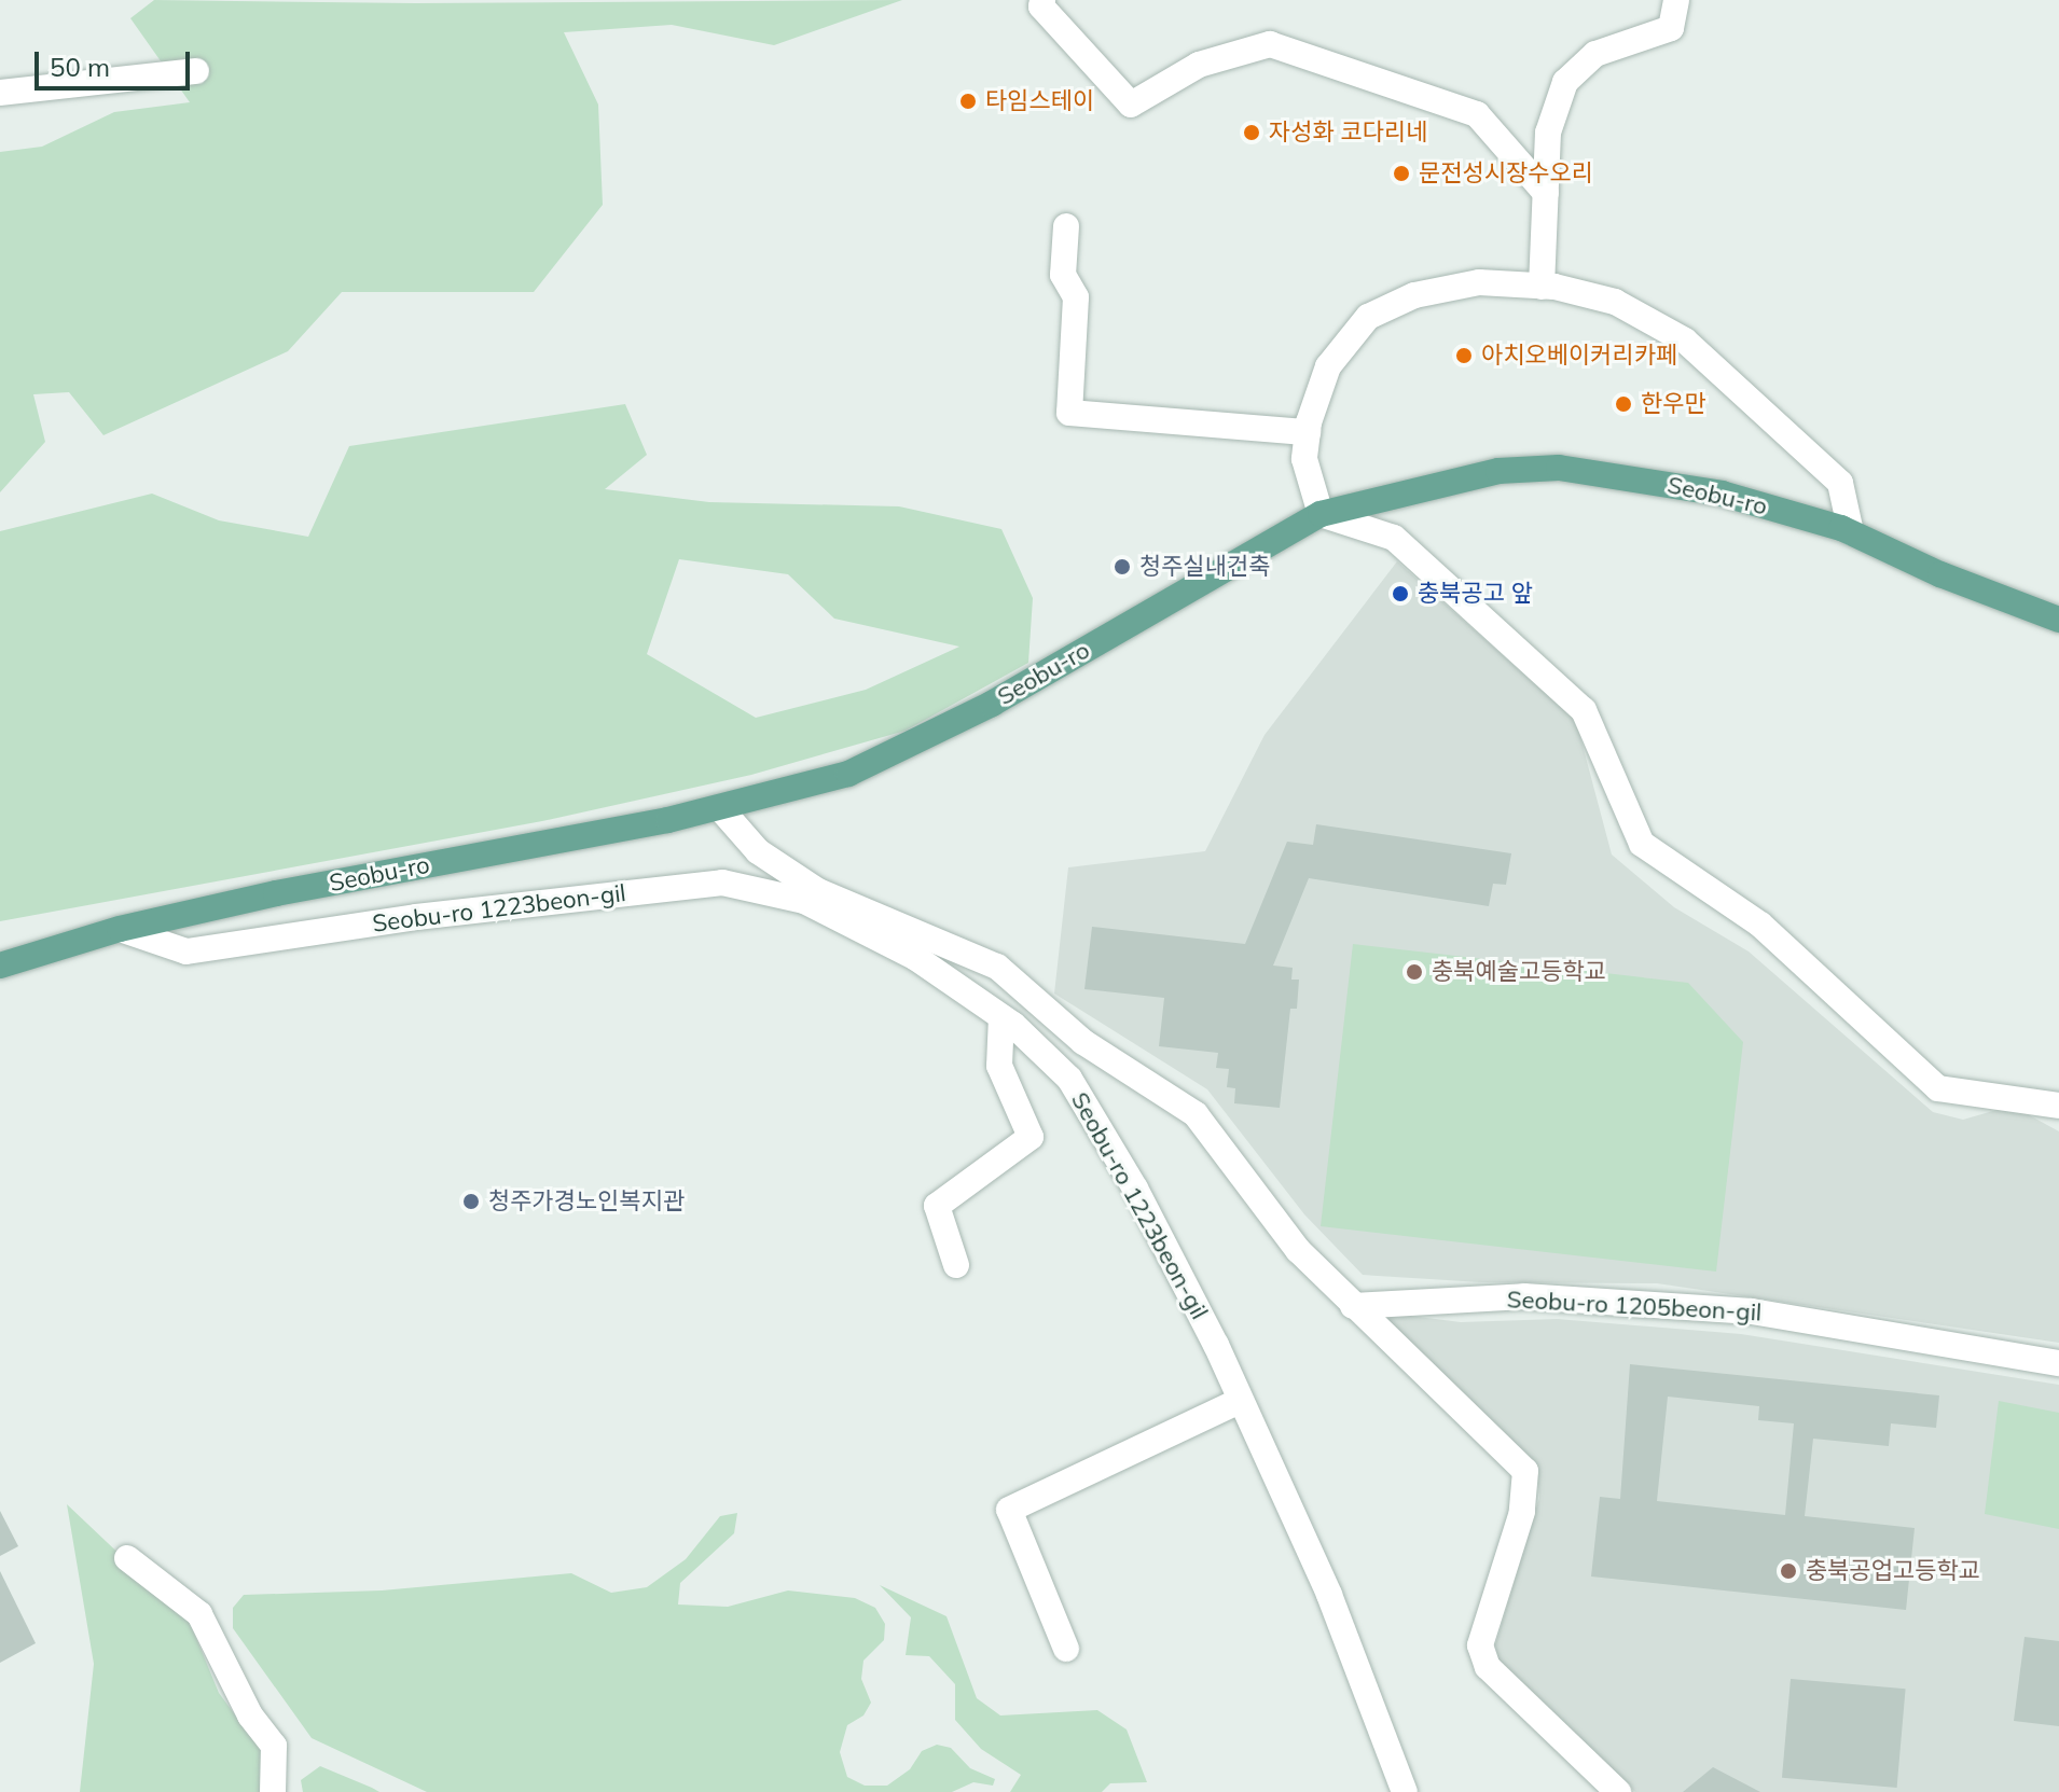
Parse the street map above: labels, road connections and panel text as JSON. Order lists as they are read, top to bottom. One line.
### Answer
{"streets":{"main road":["Seobu-ro"],"street":["Seobu-ro 1223beon-gil","Seobu-ro 1205beon-gil"]},"crossings":[["Seobu-ro","Seobu-ro 1223beon-gil"]],"places":["타임스테이","자성화 코다리네","문전성시장수오리","아치오베이커리카페","한우만","청주실내건축","충북공고 앞","충북예술고등학교","청주가경노인복지관","충북공업고등학교"],"scale_bar":"50 m"}
